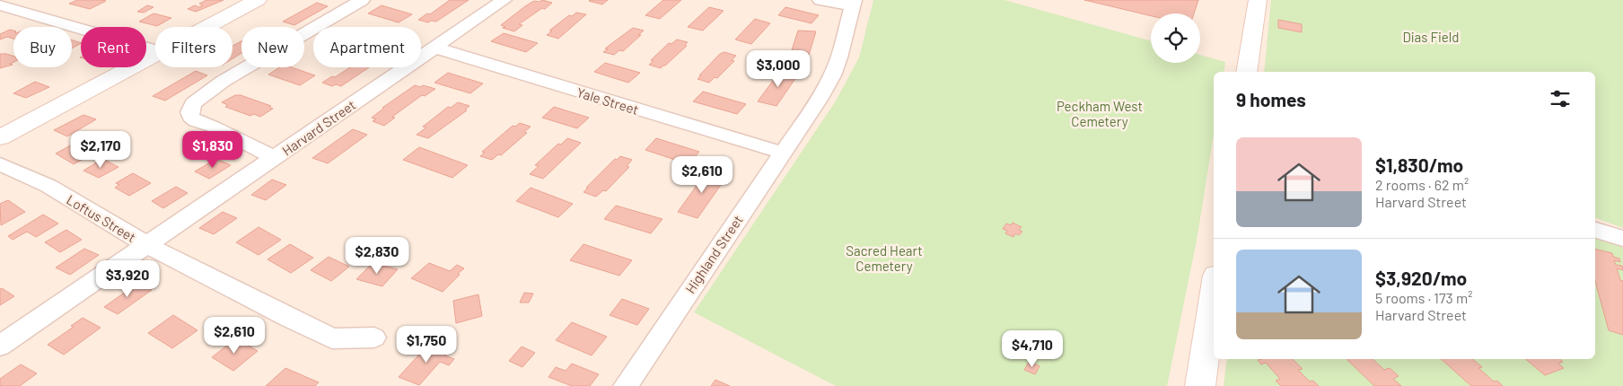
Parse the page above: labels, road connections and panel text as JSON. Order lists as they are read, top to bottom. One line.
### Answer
{"streets":{"street":["Yale Street","Harvard Street","Loftus Street","Highland Street"]},"crossings":[["Yale Street","Harvard Street"],["Yale Street","Highland Street"],["Harvard Street","Loftus Street"]],"parks":["Dias Field","Peckham West Cemetery","Sacred Heart Cemetery"],"page":{"chip":["Buy","Rent","Filters","New","Apartment"],"price":["$3,000","$2,170","$1,830","$2,610","$2,830","$3,920","$2,610","$1,750","$4,710"],"heading":"9 homes","list":[{"name":"$1,830/mo","note":"2 rooms · 62 m² · Harvard Street"},{"name":"$3,920/mo","note":"5 rooms · 173 m² · Harvard Street"}]}}
